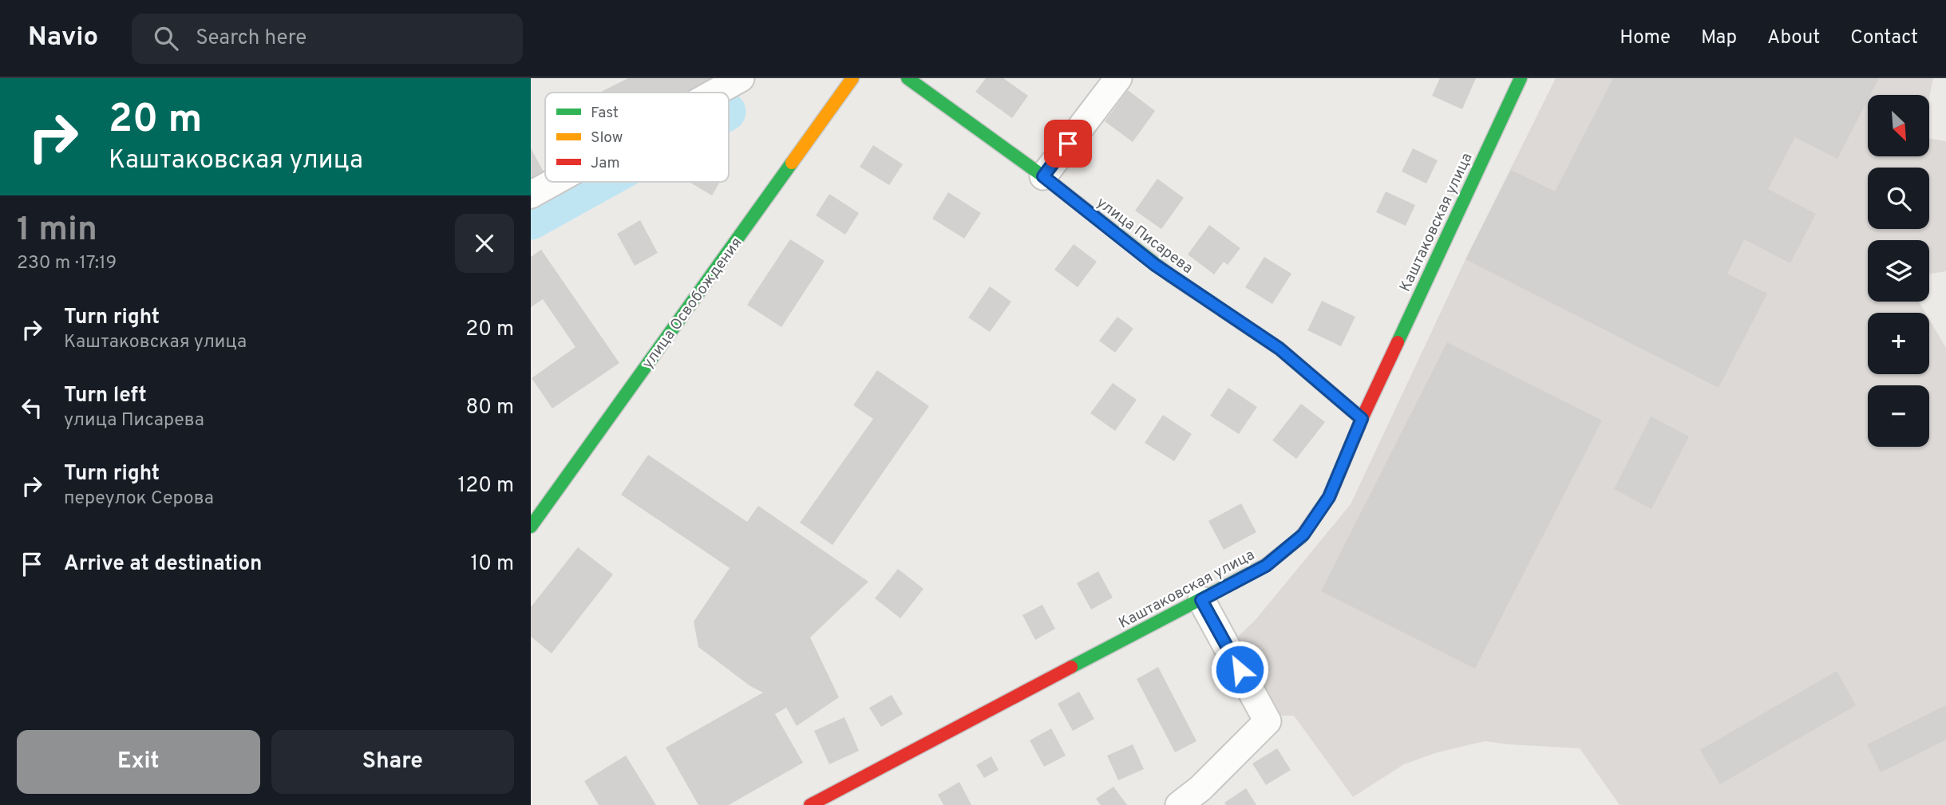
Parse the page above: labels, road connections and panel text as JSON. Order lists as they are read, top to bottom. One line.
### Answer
{"streets":{"street":["Каштаковская улица","улица Писарева","улица Освобождения"]},"crossings":[["Каштаковская улица","улица Писарева"]],"legend":["Fast","Slow","Jam"],"north":"bottom right","page":{"header":"Navio","search":"Search here","nav":["Home","Map","About","Contact"],"turn":["20 m","Каштаковская улица"],"map_buttons":["+","−"],"heading":["1 min","230 m · 17:19"],"list":[{"name":"Turn right","note":"Каштаковская улица","value":"20 m"},{"name":"Turn left","note":"улица Писарева","value":"80 m"},{"name":"Turn right","note":"переулок Серова","value":"120 m"},{"name":"Arrive at destination","value":"10 m"}],"buttons":["Exit","Share"]}}
